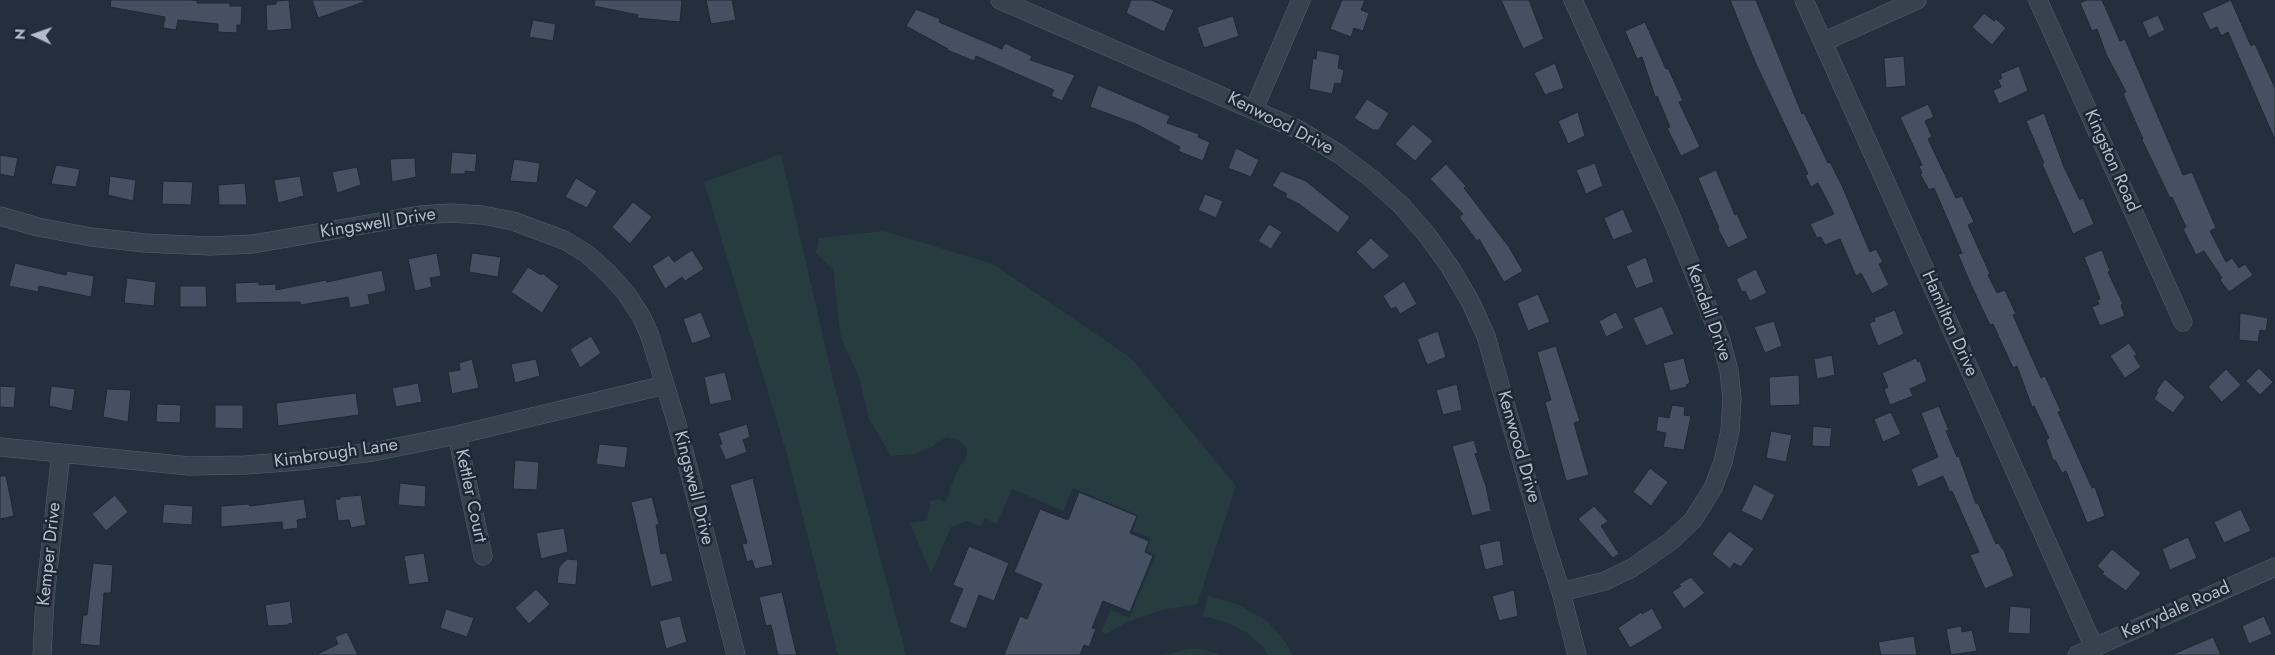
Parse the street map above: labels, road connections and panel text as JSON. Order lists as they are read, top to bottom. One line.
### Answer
{"streets":{"street":["Kenwood Drive","Kingston Road","Kingswell Drive","Kendall Drive","Hamilton Drive","Kimbrough Lane","Kettler Court","Kemper Drive","Kerrydale Road"]},"crossings":[["Kenwood Drive","Kendall Drive"],["Kingswell Drive","Kimbrough Lane"],["Hamilton Drive","Kerrydale Road"],["Kimbrough Lane","Kettler Court"],["Kimbrough Lane","Kemper Drive"]],"north":"left"}
